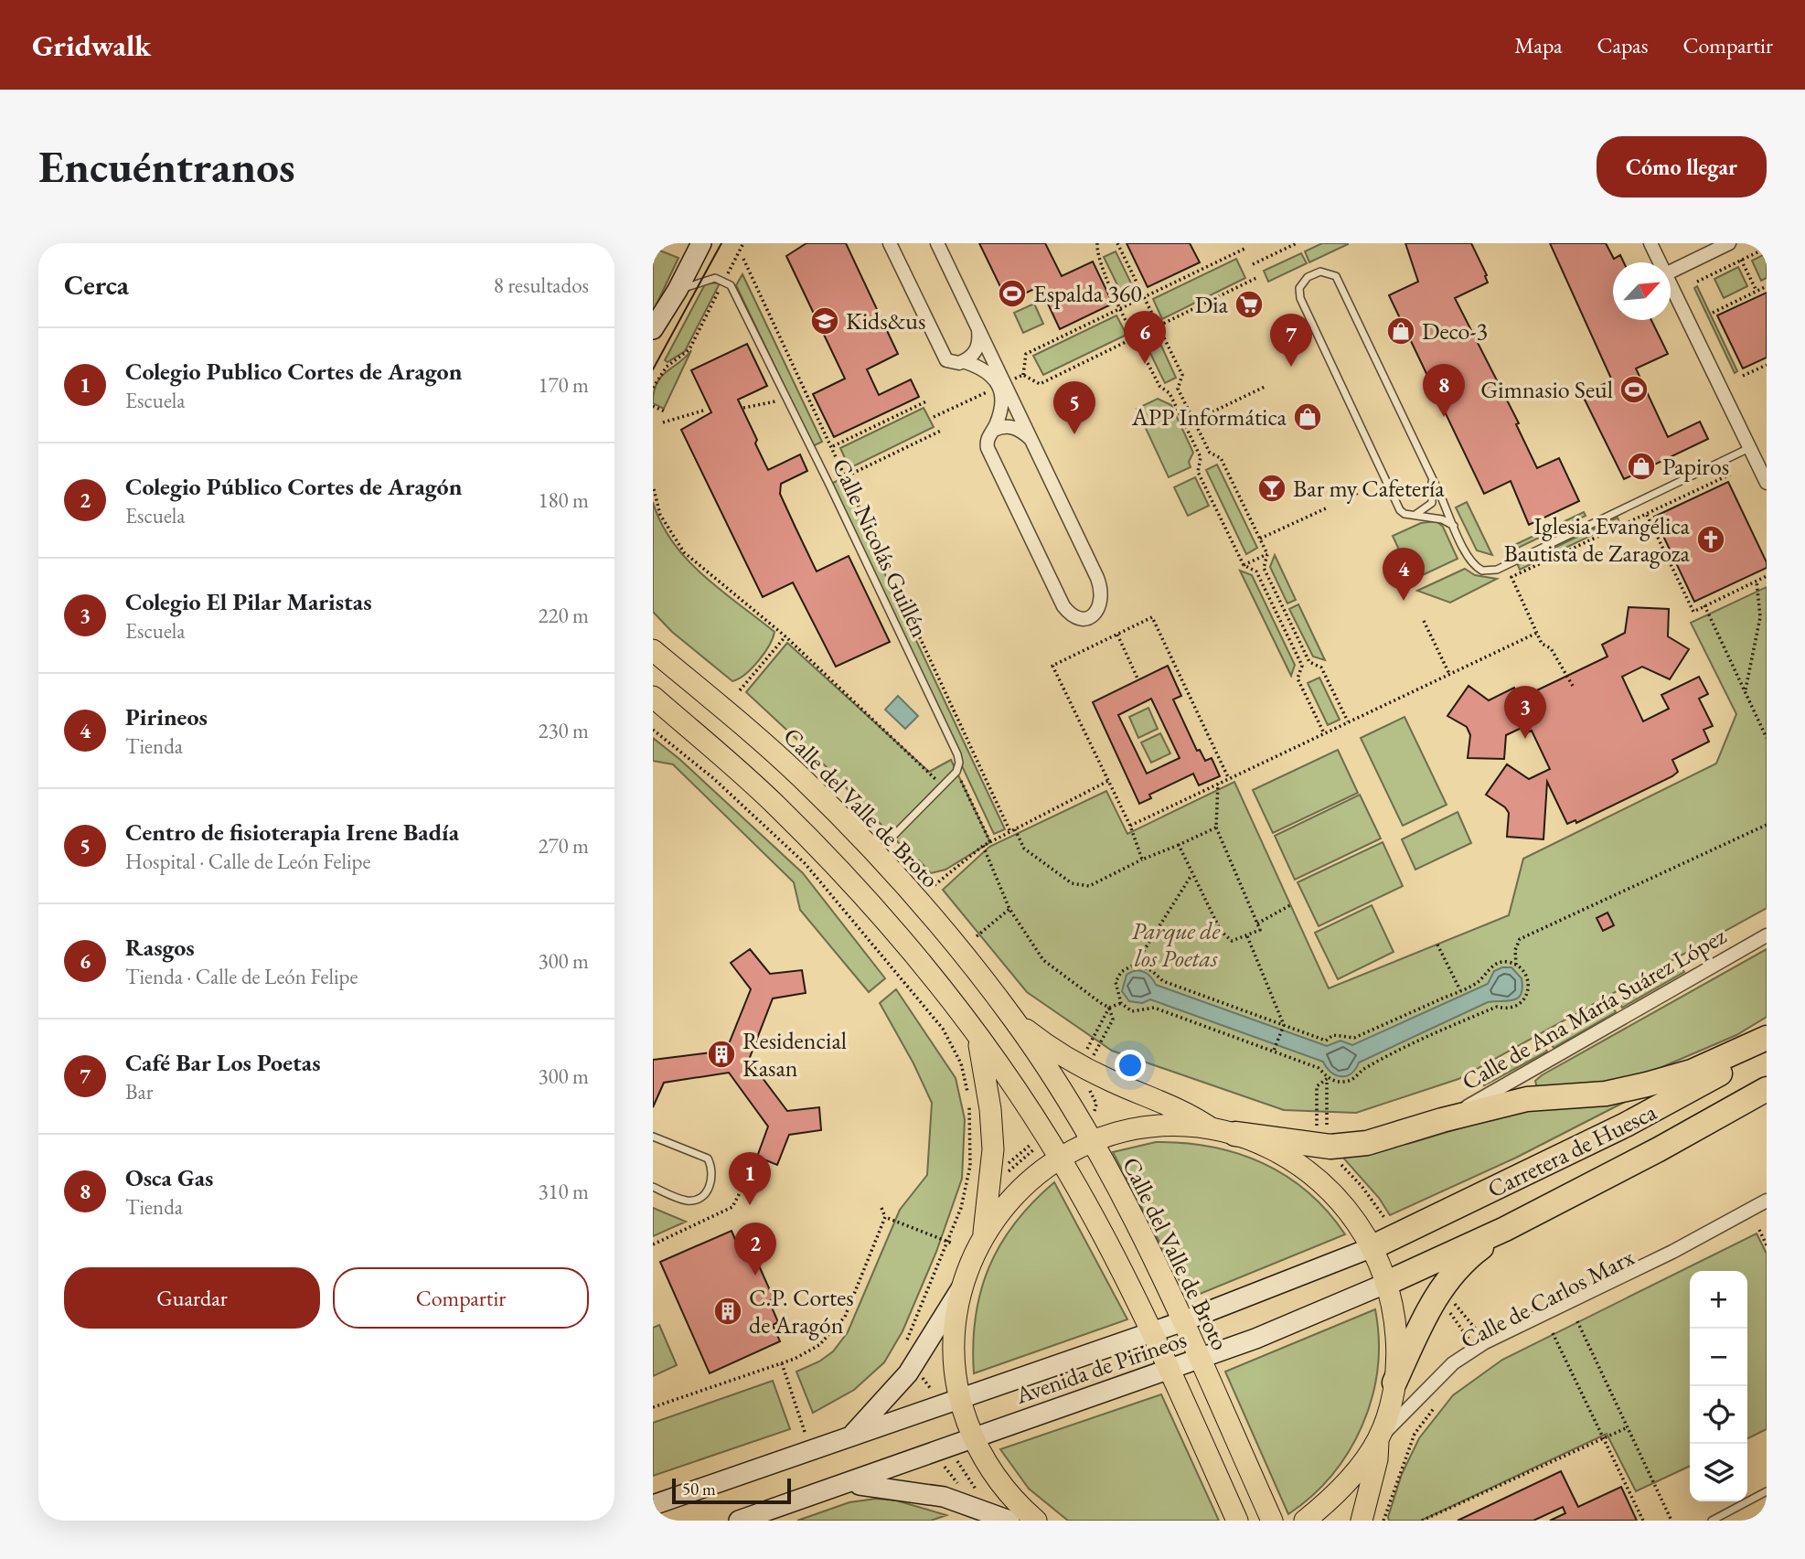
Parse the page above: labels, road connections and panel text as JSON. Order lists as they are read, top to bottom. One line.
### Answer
{"streets":{"highway":["Carretera de Huesca"],"main road":["Calle del Valle de Broto","Avenida de Pirineos"],"street":["Calle de Ana María Suárez López","Calle de Carlos Marx"],"lane":["Calle Nicolás Guillén"]},"crossings":[["Calle Nicolás Guillén","Calle del Valle de Broto"],["Calle del Valle de Broto","Avenida de Pirineos"],["Carretera de Huesca","Avenida de Pirineos"],["Calle de Carlos Marx","Avenida de Pirineos"]],"parks":["Parque de los Poetas"],"places":{"sports":["Espalda 360","Gimnasio Seul"],"supermarket":["Dia"],"school or university":["Kids&us"],"shop":["Deco-3","APP Informática","Papiros"],"bar":["Bar my Cafetería"],"church":["Iglesia Evangélica Bautista de Zaragoza"],"building":["Residencial Kasan","C.P. Cortes de Aragón"]},"scale_bar":"50 m","north":"top right","page":{"header":"Gridwalk","nav":["Mapa","Capas","Compartir"],"buttons":["Cómo llegar",["Guardar","Compartir"]],"title":"Encuéntranos","heading":["Cerca","8 resultados"],"pins":["6","7","8","5","4","3","1","2"],"list":[{"mark":"1","name":"Colegio Publico Cortes de Aragon","note":"Escuela","value":"170 m"},{"mark":"2","name":"Colegio Público Cortes de Aragón","note":"Escuela","value":"180 m"},{"mark":"3","name":"Colegio El Pilar Maristas","note":"Escuela","value":"220 m"},{"mark":"4","name":"Pirineos","note":"Tienda","value":"230 m"},{"mark":"5","name":"Centro de fisioterapia Irene Badía","note":"Hospital · Calle de León Felipe","value":"270 m"},{"mark":"6","name":"Rasgos","note":"Tienda · Calle de León Felipe","value":"300 m"},{"mark":"7","name":"Café Bar Los Poetas","note":"Bar","value":"300 m"},{"mark":"8","name":"Osca Gas","note":"Tienda","value":"310 m"}],"map_buttons":["+","−"],"scale":"50 m"}}
